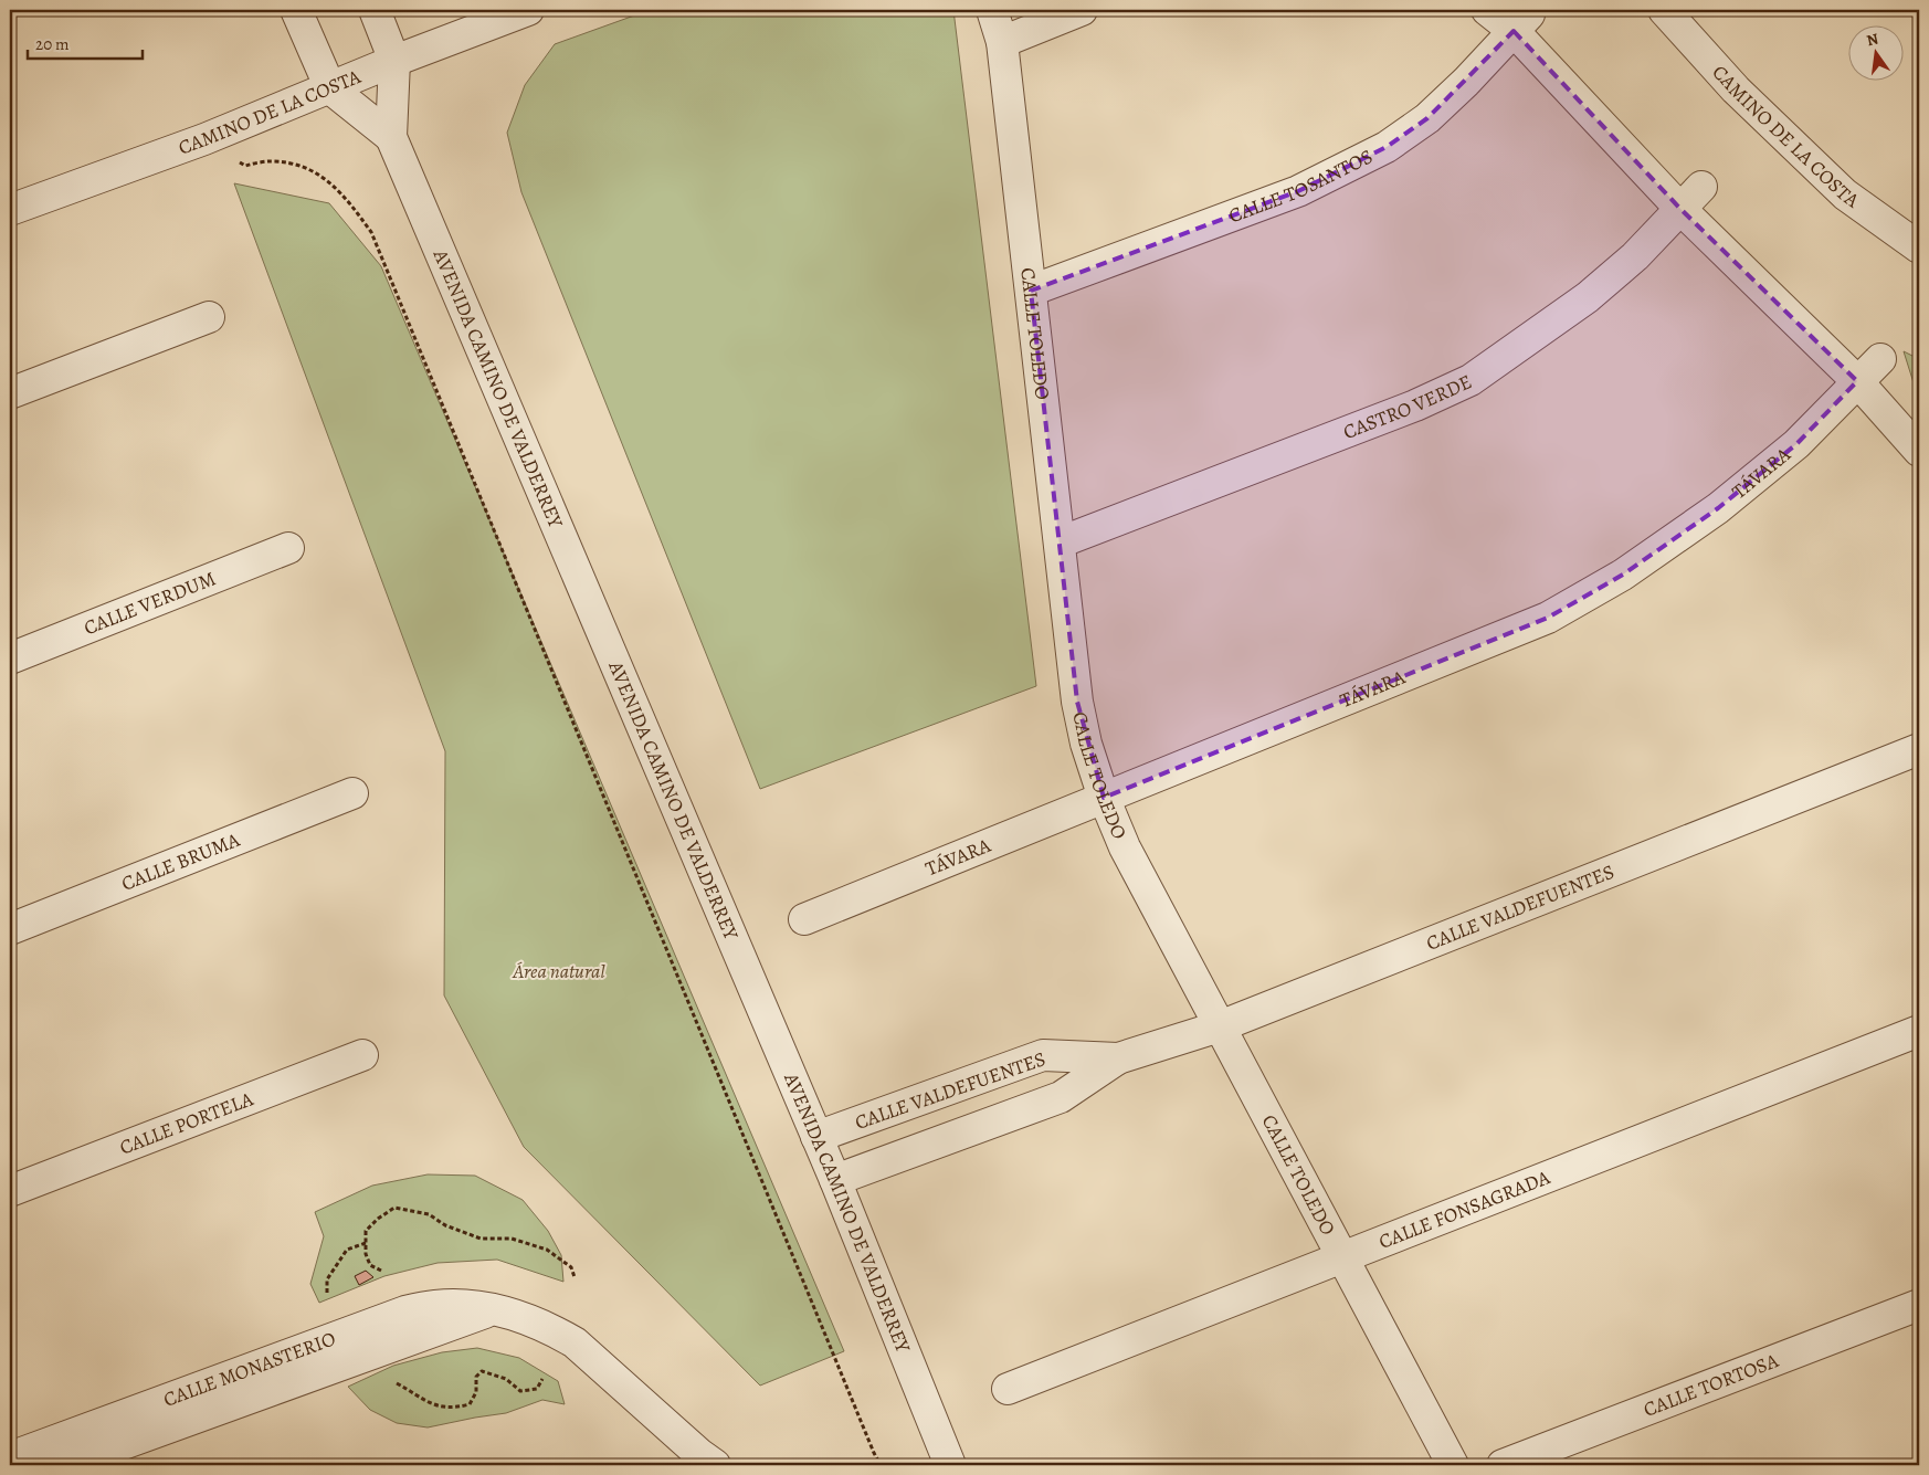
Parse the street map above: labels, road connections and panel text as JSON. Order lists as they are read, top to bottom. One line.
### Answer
{"streets":{"street":["CAMINO DE LA COSTA","CALLE TOSANTOS","CALLE TOLEDO","AVENIDA CAMINO DE VALDERREY","CASTRO VERDE","TÁVARA","CALLE VERDUM","CALLE BRUMA","CALLE VALDEFUENTES","CALLE PORTELA","CALLE FONSAGRADA","CALLE MONASTERIO","CALLE TORTOSA"]},"crossings":[["CAMINO DE LA COSTA","AVENIDA CAMINO DE VALDERREY"],["CALLE TOSANTOS","CALLE TOLEDO"],["CALLE TOLEDO","CASTRO VERDE"],["CALLE TOLEDO","TÁVARA"],["CALLE TOLEDO","CALLE VALDEFUENTES"],["CALLE TOLEDO","CALLE FONSAGRADA"],["AVENIDA CAMINO DE VALDERREY","CALLE VALDEFUENTES"]],"parks":["Área natural"],"scale_bar":"20 m","north":"top"}
